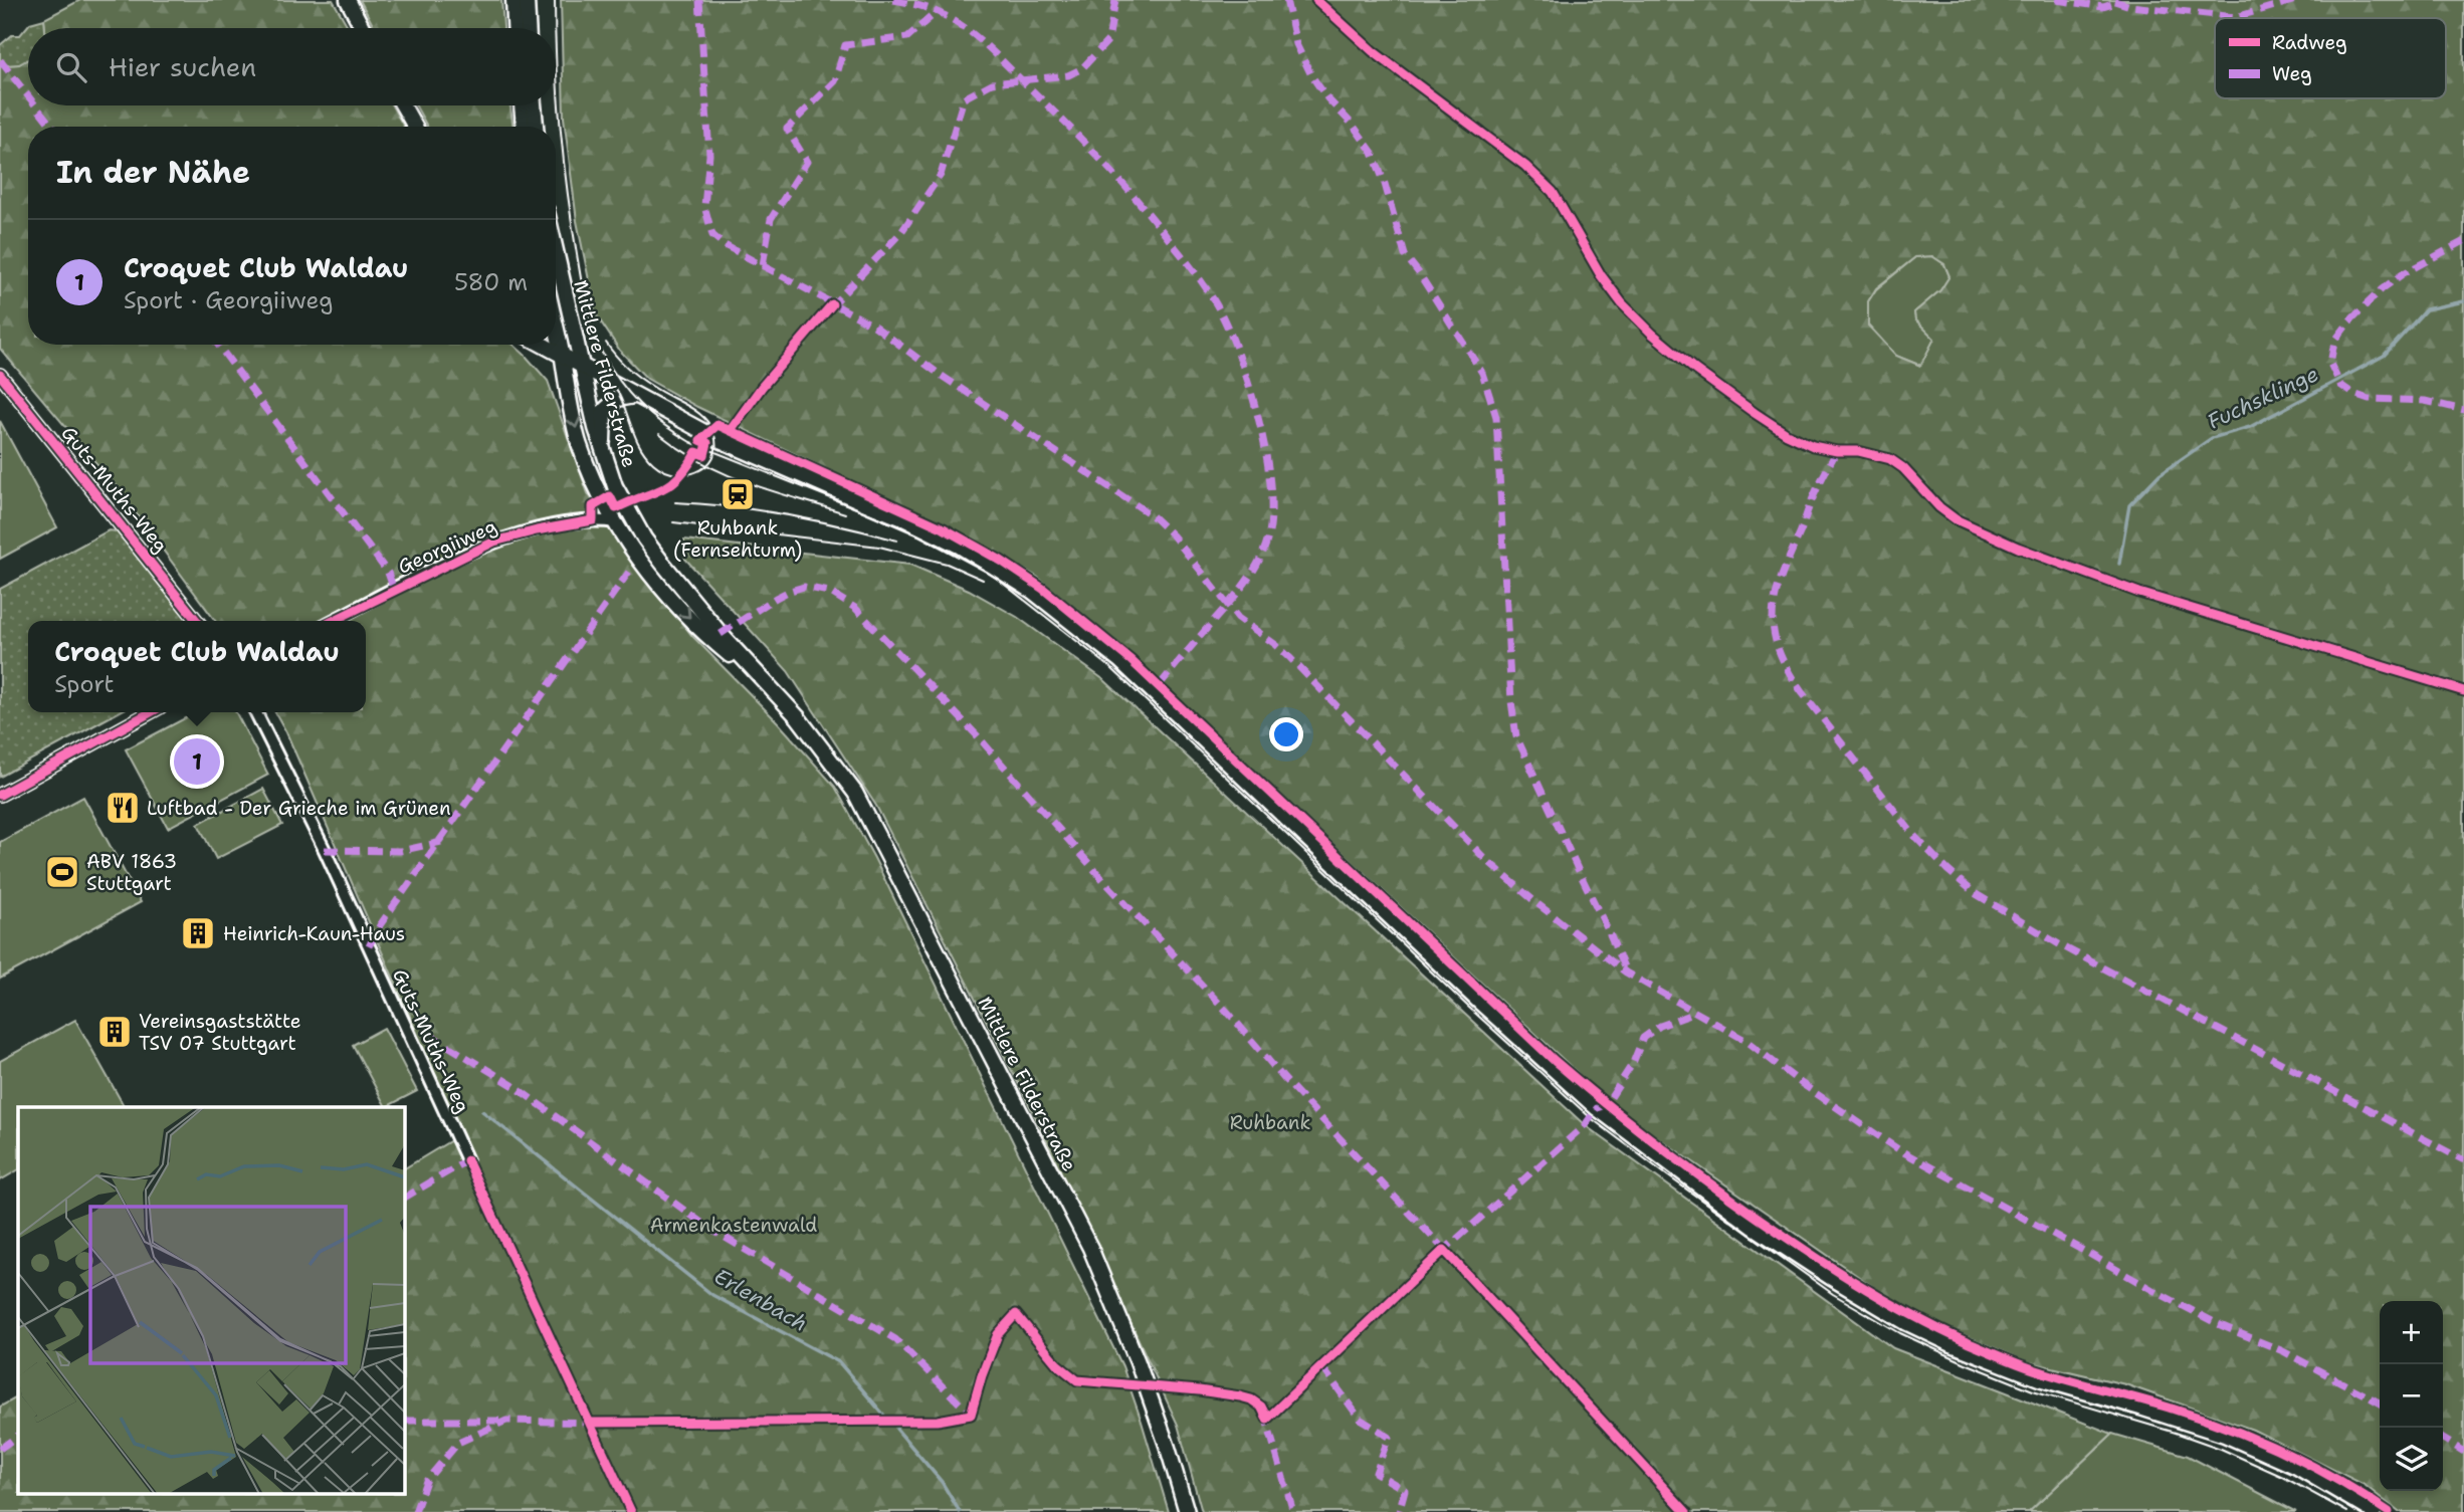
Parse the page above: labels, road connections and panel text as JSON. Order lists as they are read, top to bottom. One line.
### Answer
{"streets":{"main road":["Mittlere Filderstraße"],"street":["Guts-Muths-Weg","Georgiiweg"]},"crossings":[["Mittlere Filderstraße","Georgiiweg"]],"water":["Fuchsklinge","Erlenbach"],"parks":["Ruhbank","Armenkastenwald"],"places":{"station":["Ruhbank (Fernsehturm)"],"restaurant":["Luftbad - Der Grieche im Grünen"],"sports":["ABV 1863 Stuttgart"],"building":["Heinrich-Kaun-Haus","Vereinsgaststätte TSV 07 Stuttgart"]},"legend":["Radweg","Weg"],"page":{"search":"Hier suchen","heading":"In der Nähe","list":[{"mark":"1","name":"Croquet Club Waldau","note":"Sport · Georgiiweg","value":"580 m"}],"popup":["Croquet Club Waldau","Sport"],"pins":"1","map_buttons":["+","−"]}}
